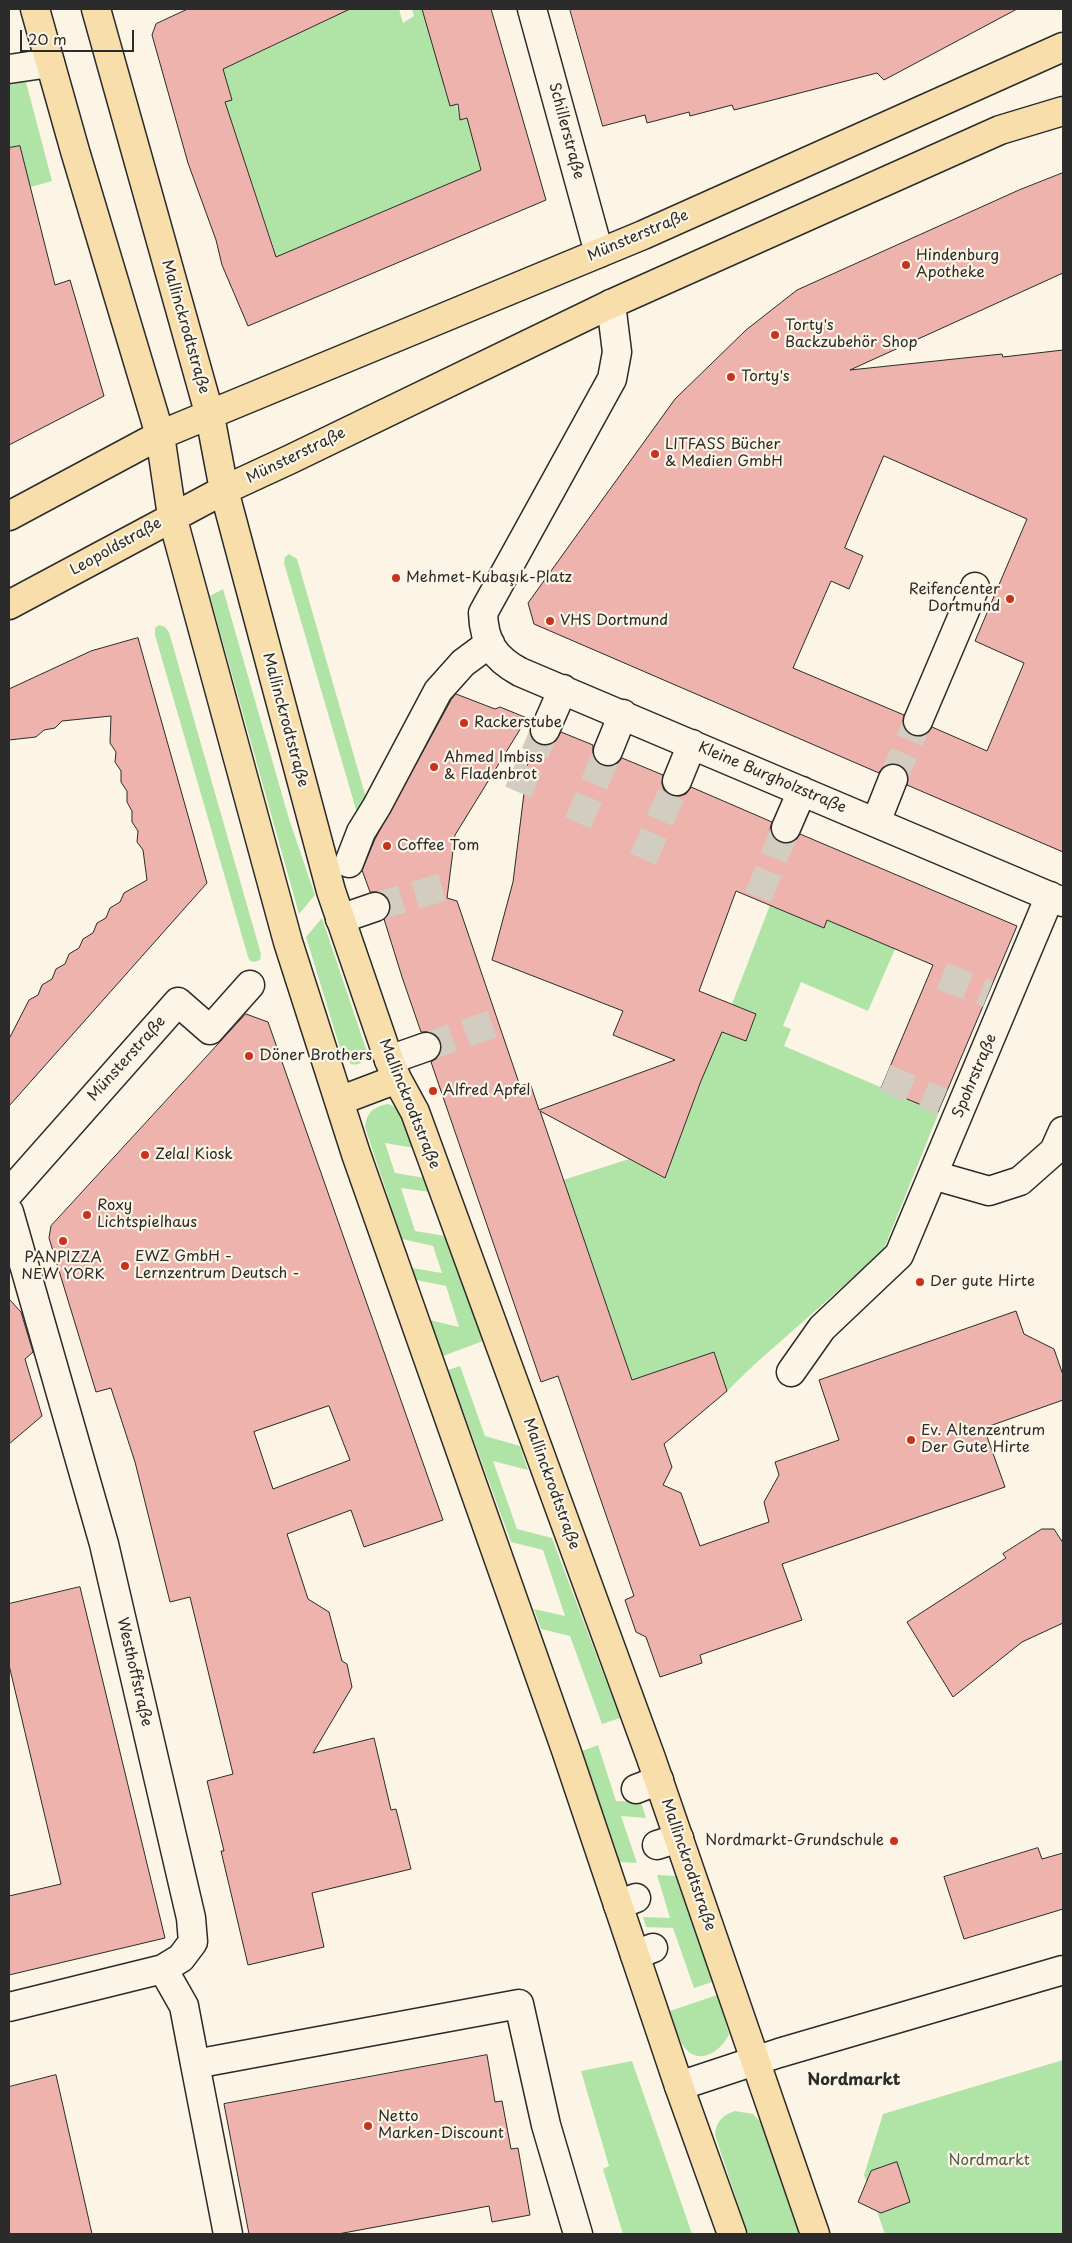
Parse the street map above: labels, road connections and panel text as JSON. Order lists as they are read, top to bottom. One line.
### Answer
{"streets":{"main road":["Münsterstraße","Mallinckrodtstraße","Leopoldstraße"],"street":["Schillerstraße","Kleine Burgholzstraße","Spohrstraße","Westhoffstraße"]},"crossings":[["Schillerstraße","Münsterstraße"],["Münsterstraße","Mallinckrodtstraße"],["Münsterstraße","Leopoldstraße"],["Mallinckrodtstraße","Leopoldstraße"],["Kleine Burgholzstraße","Spohrstraße"]],"districts":["Nordmarkt"],"parks":["Nordmarkt"],"places":["Hindenburg Apotheke","Torty's Backzubehör Shop","Torty's","LITFASS Bücher & Medien GmbH","Mehmet-Kubaşık-Platz","Reifencenter Dortmund","VHS Dortmund","Rackerstube","Ahmed Imbiss & Fladenbrot","Coffee Tom","Döner Brothers","Alfred Apfel","Zelal Kiosk","Roxy Lichtspielhaus","PANPIZZA NEW YORK","EWZ GmbH - Lernzentrum Deutsch -","Der gute Hirte","Ev. Altenzentrum Der Gute Hirte","Nordmarkt-Grundschule","Netto Marken-Discount"],"scale_bar":"20 m"}
